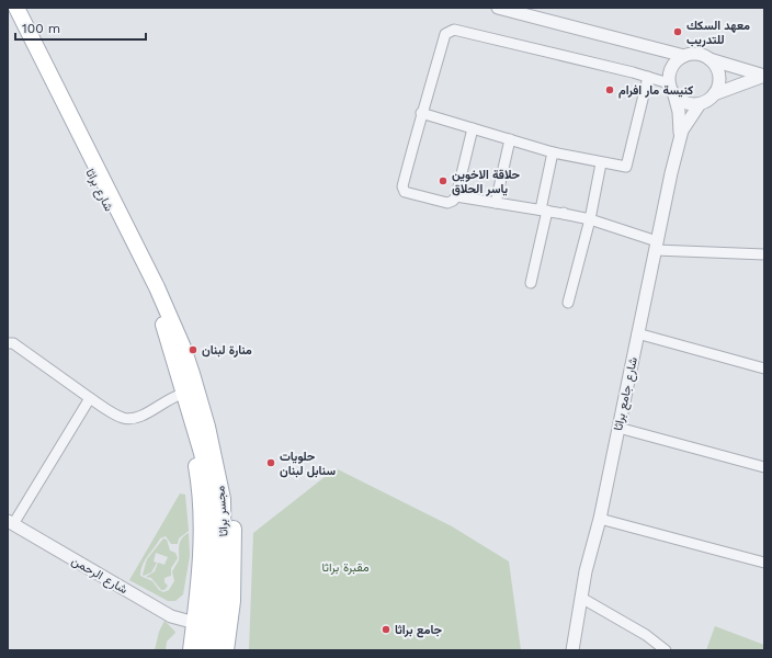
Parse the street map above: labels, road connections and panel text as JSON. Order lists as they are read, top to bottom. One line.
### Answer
{"streets":{"main road":["شارع براثا","مجسر براثا"],"street":["شارع جامع براثا","شارع الرحمن"]},"crossings":[["شارع براثا","مجسر براثا"],["مجسر براثا","شارع الرحمن"]],"parks":["مقبرة براثا"],"places":["معهد السكك للتدريب","كنيسة مار افرام","حلاقة الاخوين ياسر الحلاق","منارة لبنان","حلويات سنابل لبنان","جامع براثا"],"scale_bar":"100 m"}
